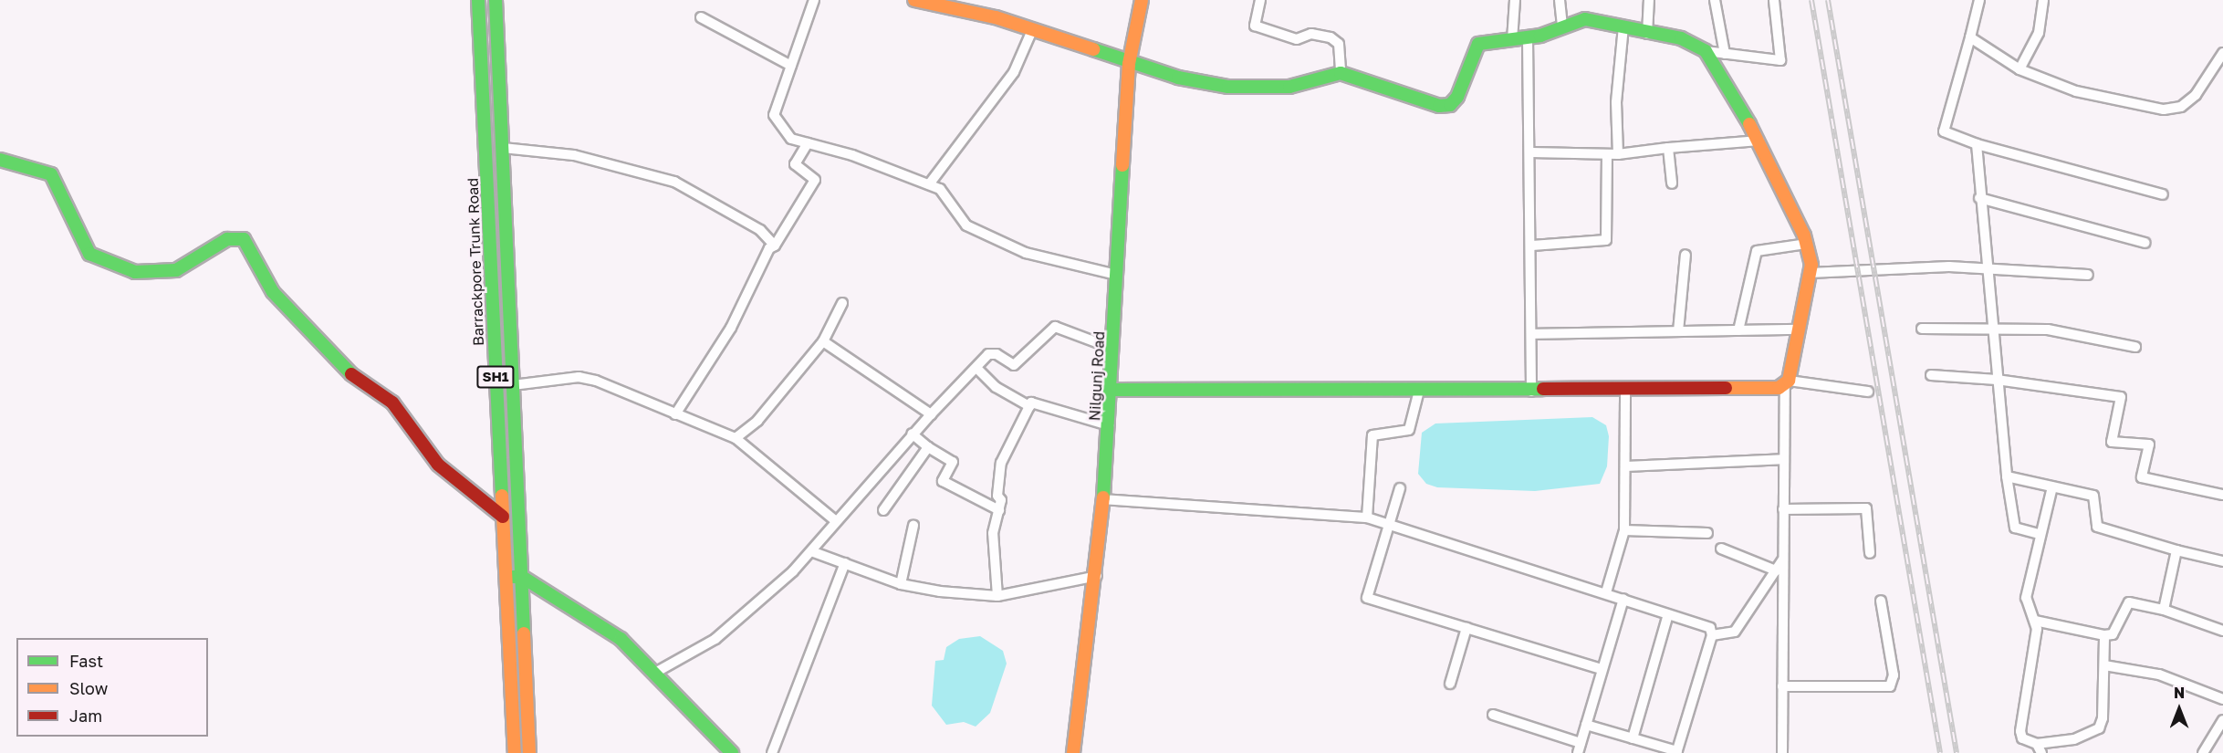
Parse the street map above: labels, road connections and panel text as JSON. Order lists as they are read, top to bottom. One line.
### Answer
{"streets":{"street":["Barrackpore Trunk Road","Nilgunj Road","SH1"]},"legend":["Fast","Slow","Jam"],"north":"top"}
